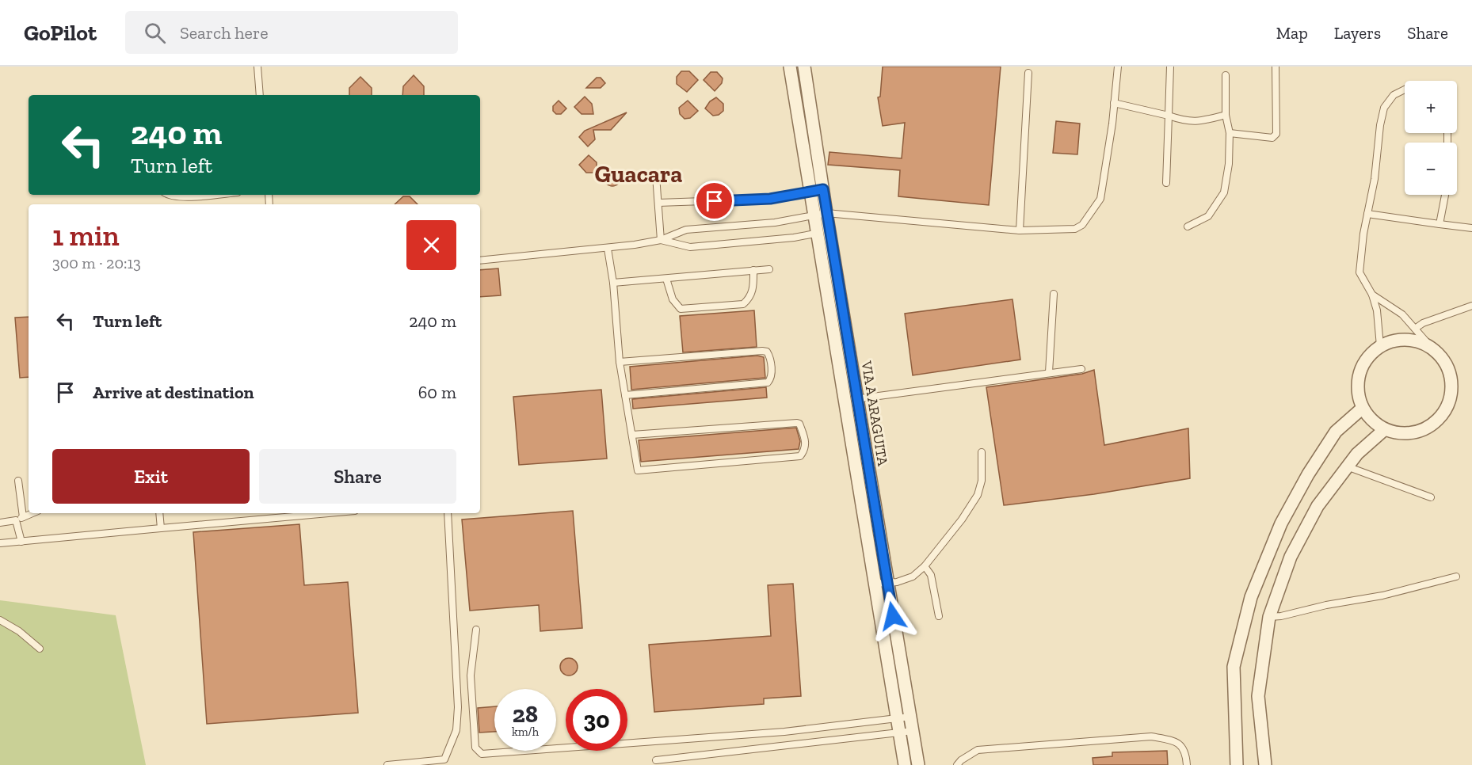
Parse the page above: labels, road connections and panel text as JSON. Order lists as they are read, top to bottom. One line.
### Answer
{"streets":{"street":["VIA A ARAGUITA"]},"districts":["Guacara"],"page":{"header":"GoPilot","search":"Search here","nav":["Map","Layers","Share"],"map_buttons":["+","−"],"turn":["240 m","Turn left"],"heading":["1 min","300 m · 20:13"],"list":[{"name":"Turn left","value":"240 m"},{"name":"Arrive at destination","value":"60 m"}],"buttons":["Exit","Share"],"speed":"28 km/h","limit":"30"}}
